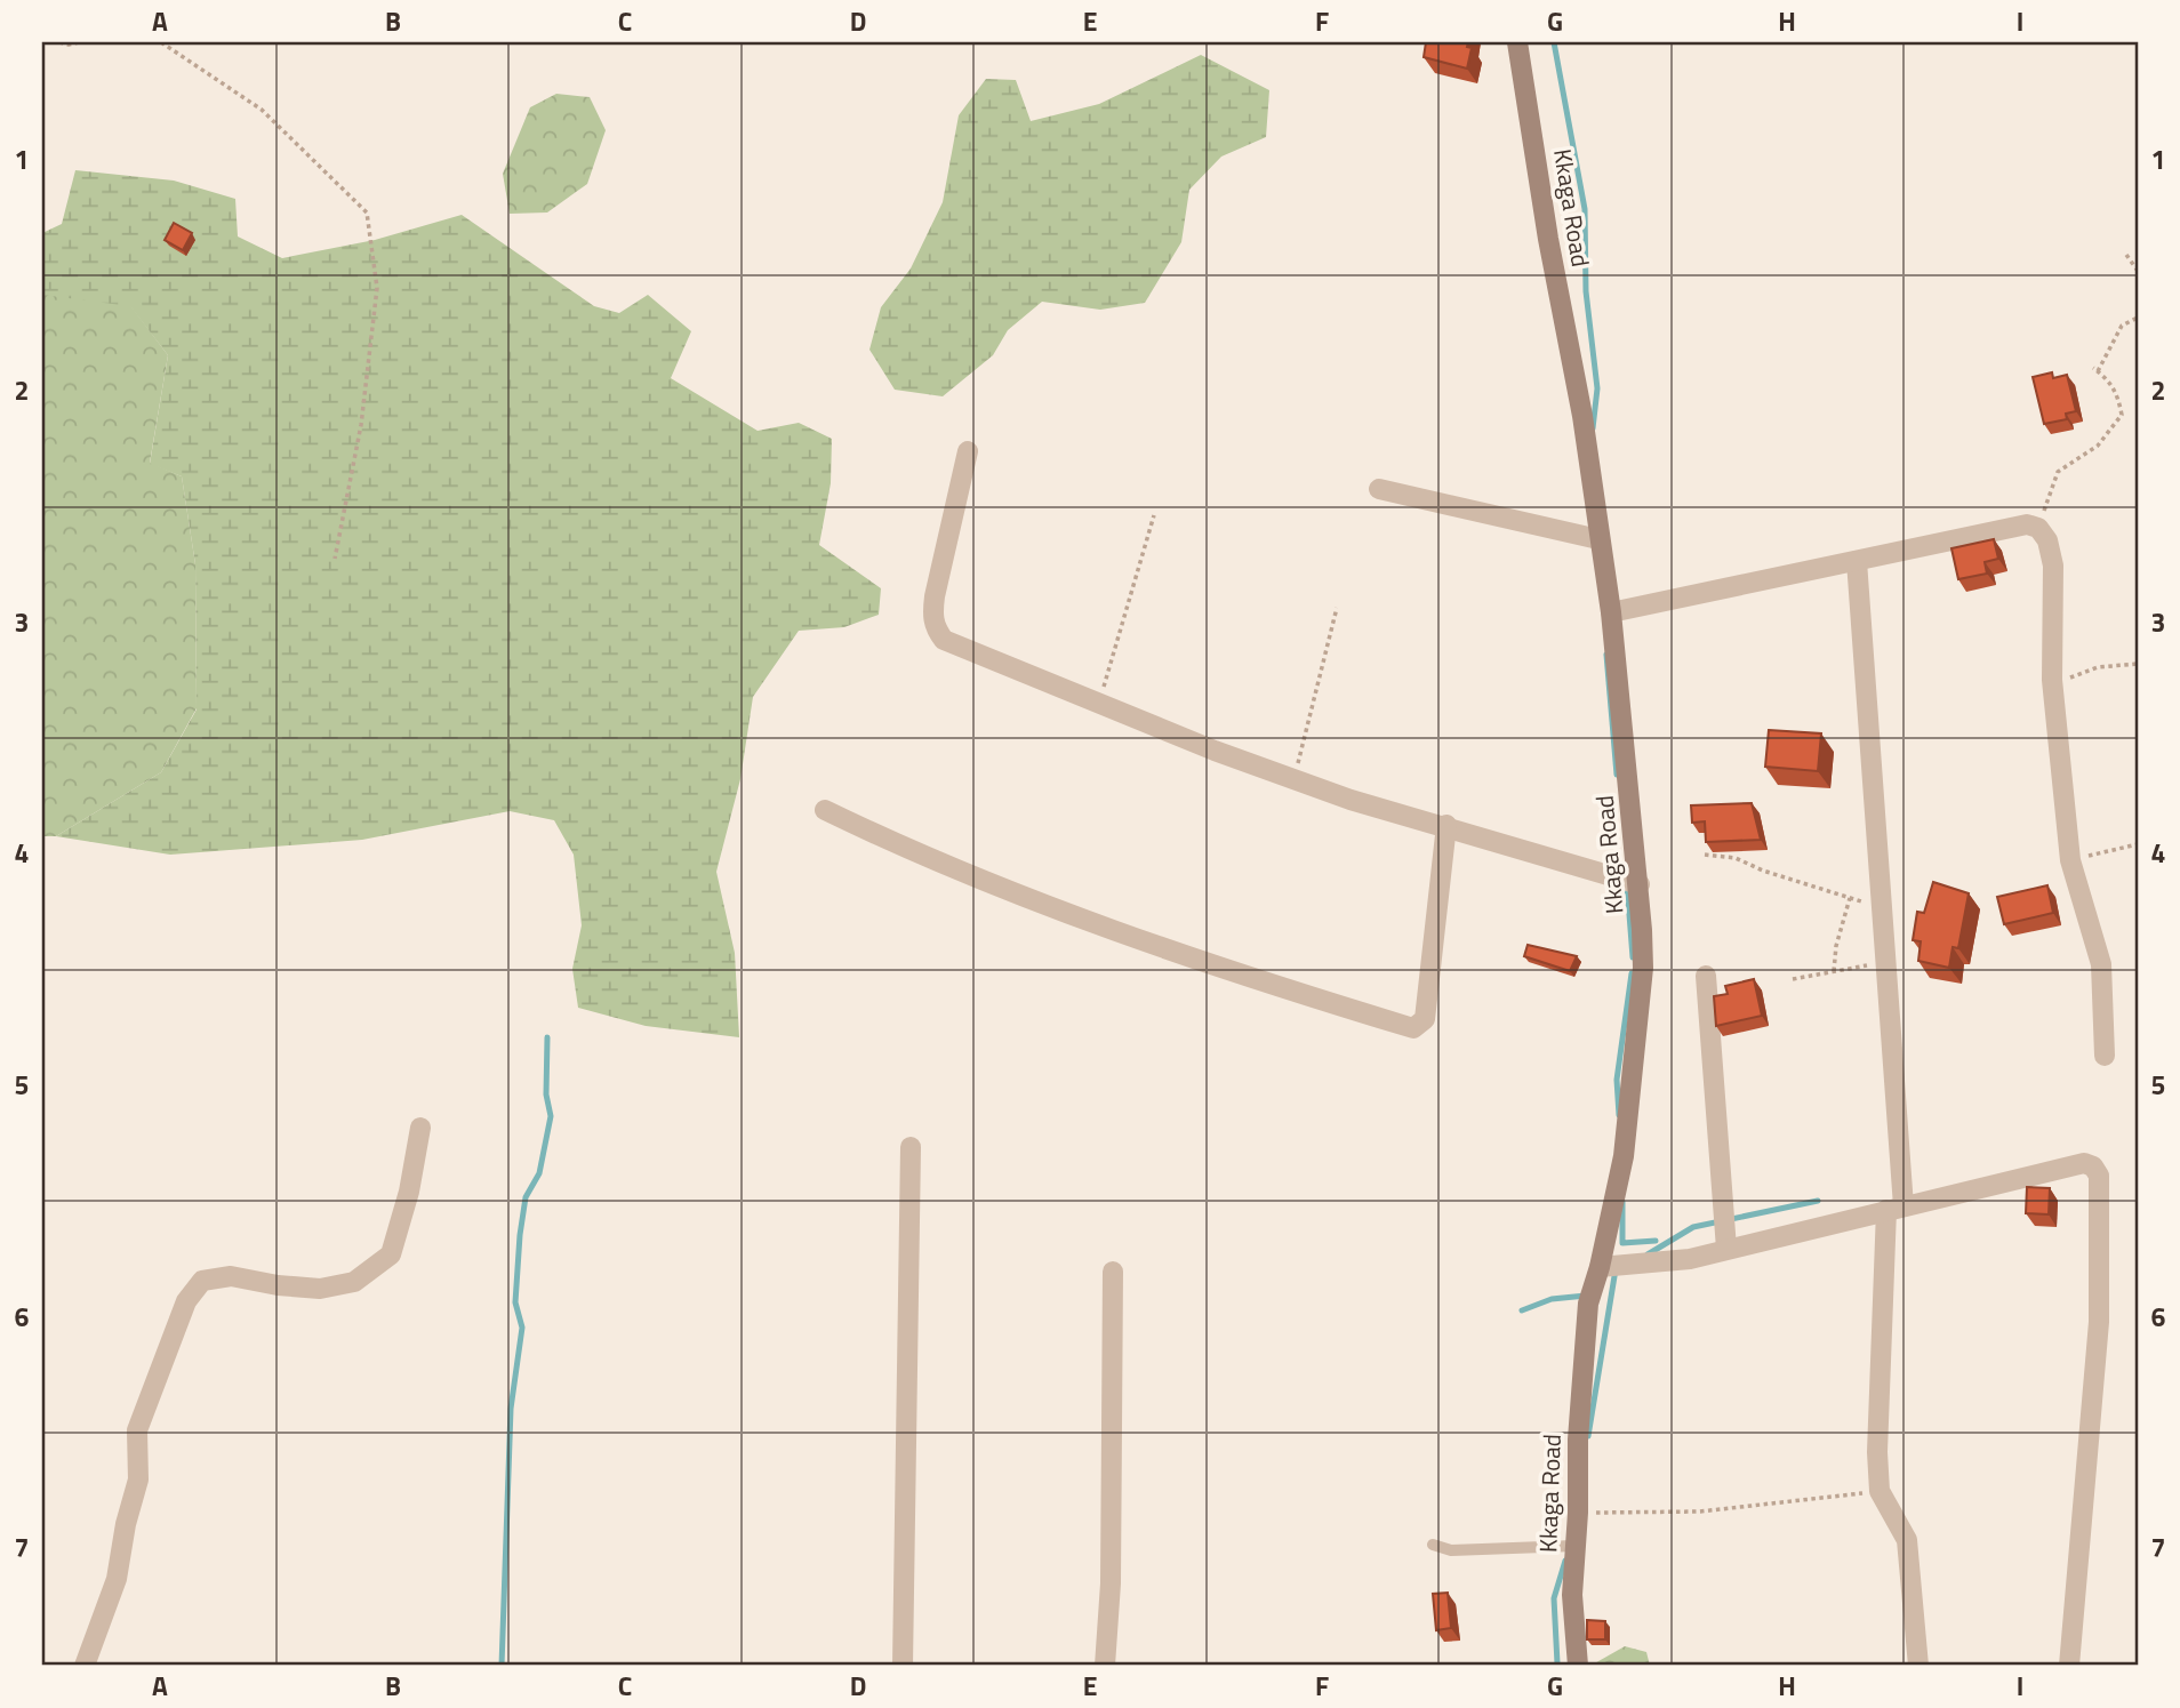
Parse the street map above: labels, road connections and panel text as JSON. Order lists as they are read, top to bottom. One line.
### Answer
{"streets":{"street":["Kkaga Road"]},"grid":{"columns":["A","B","C","D","E","F","G","H","I"],"rows":["1","2","3","4","5","6","7"]}}
